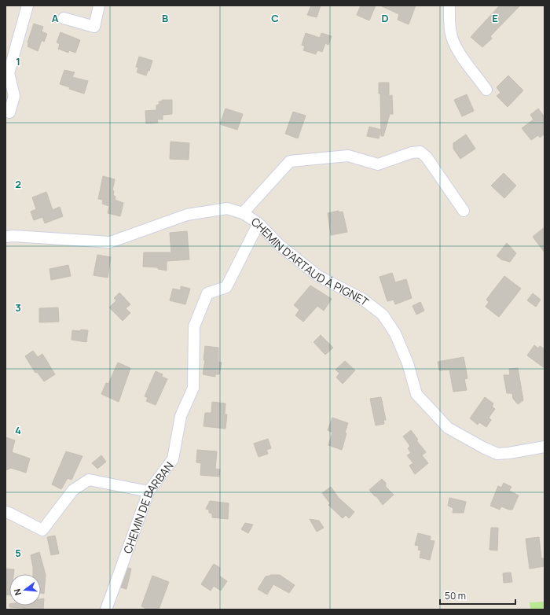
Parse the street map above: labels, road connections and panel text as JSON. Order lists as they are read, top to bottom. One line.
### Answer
{"streets":{"street":["CHEMIN D'ARTAUD À PIGNET","CHEMIN DE BARBAN"]},"crossings":[["CHEMIN D'ARTAUD À PIGNET","CHEMIN DE BARBAN"]],"scale_bar":"50 m","north":"left","grid":{"columns":["A","B","C","D","E"],"rows":["1","2","3","4","5"]}}
